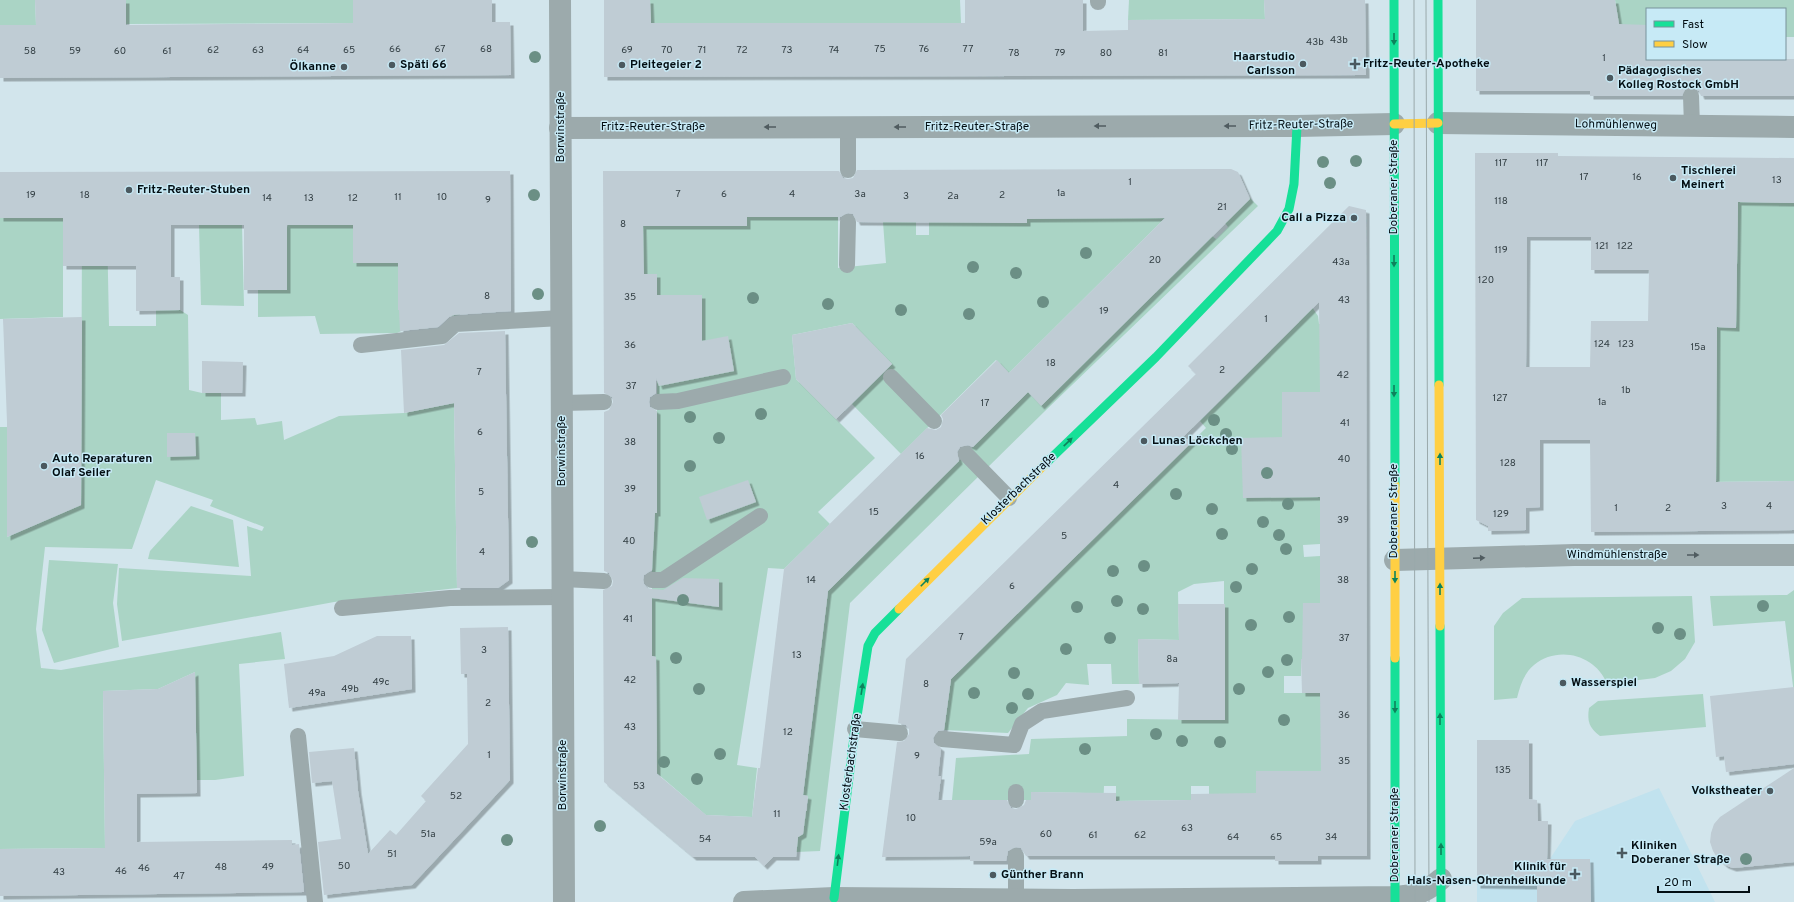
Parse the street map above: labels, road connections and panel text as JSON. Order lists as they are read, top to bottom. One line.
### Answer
{"streets":{"street":["Fritz-Reuter-Straße","Lohmühlenweg","Borwinstraße","Doberaner Straße","Klosterbachstraße","Windmühlenstraße"]},"crossings":[["Fritz-Reuter-Straße","Borwinstraße"],["Fritz-Reuter-Straße","Doberaner Straße"],["Fritz-Reuter-Straße","Klosterbachstraße"],["Lohmühlenweg","Doberaner Straße"],["Doberaner Straße","Windmühlenstraße"]],"one_way":["Fritz-Reuter-Straße","Klosterbachstraße","Windmühlenstraße"],"places":{"other":["Haarstudio Carlsson","Späti 66","Pleitegeier 2","Ölkanne","Pädagogisches Kolleg Rostock GmbH","Tischlerei Meinert","Fritz-Reuter-Stuben","Call a Pizza","Lunas Löckchen","Auto Reparaturen Olaf Seiler","Wasserspiel","Volkstheater","Günther Brann"],"health":["Fritz-Reuter-Apotheke","Kliniken Doberaner Straße","Klinik für Hals-Nasen-Ohrenheilkunde"]},"house_numbers":["43b","43b","66","67","68","75","76","77","62","63","64","65","69","70","71","72","73","74","58","59","60","61","78","79","80","81","1","117","117","17","16","13","1","1a","7","6","4","3a","19","18","2","3","2a","11","10","14","13","12","9","118","21","8","121","122","119","20","43a","120","8","35","43","19","1","124","123","36","15a","18","2","7","42","37","1b","127","1a","17","41","6","38","16","40","128","4","39","5","3","4","1","2","15","129","39","5","40","4","14","38","6","41","7","37","3","13","8a","42","49c","8","49b","49a","2","36","43","12","1","9","35","135","53","52","11","10","63","51a","60","61","62","64","65","34","54","59a","51","50","48","49","46","46","43","47"],"legend":["Fast","Slow"],"scale_bar":"20 m"}
